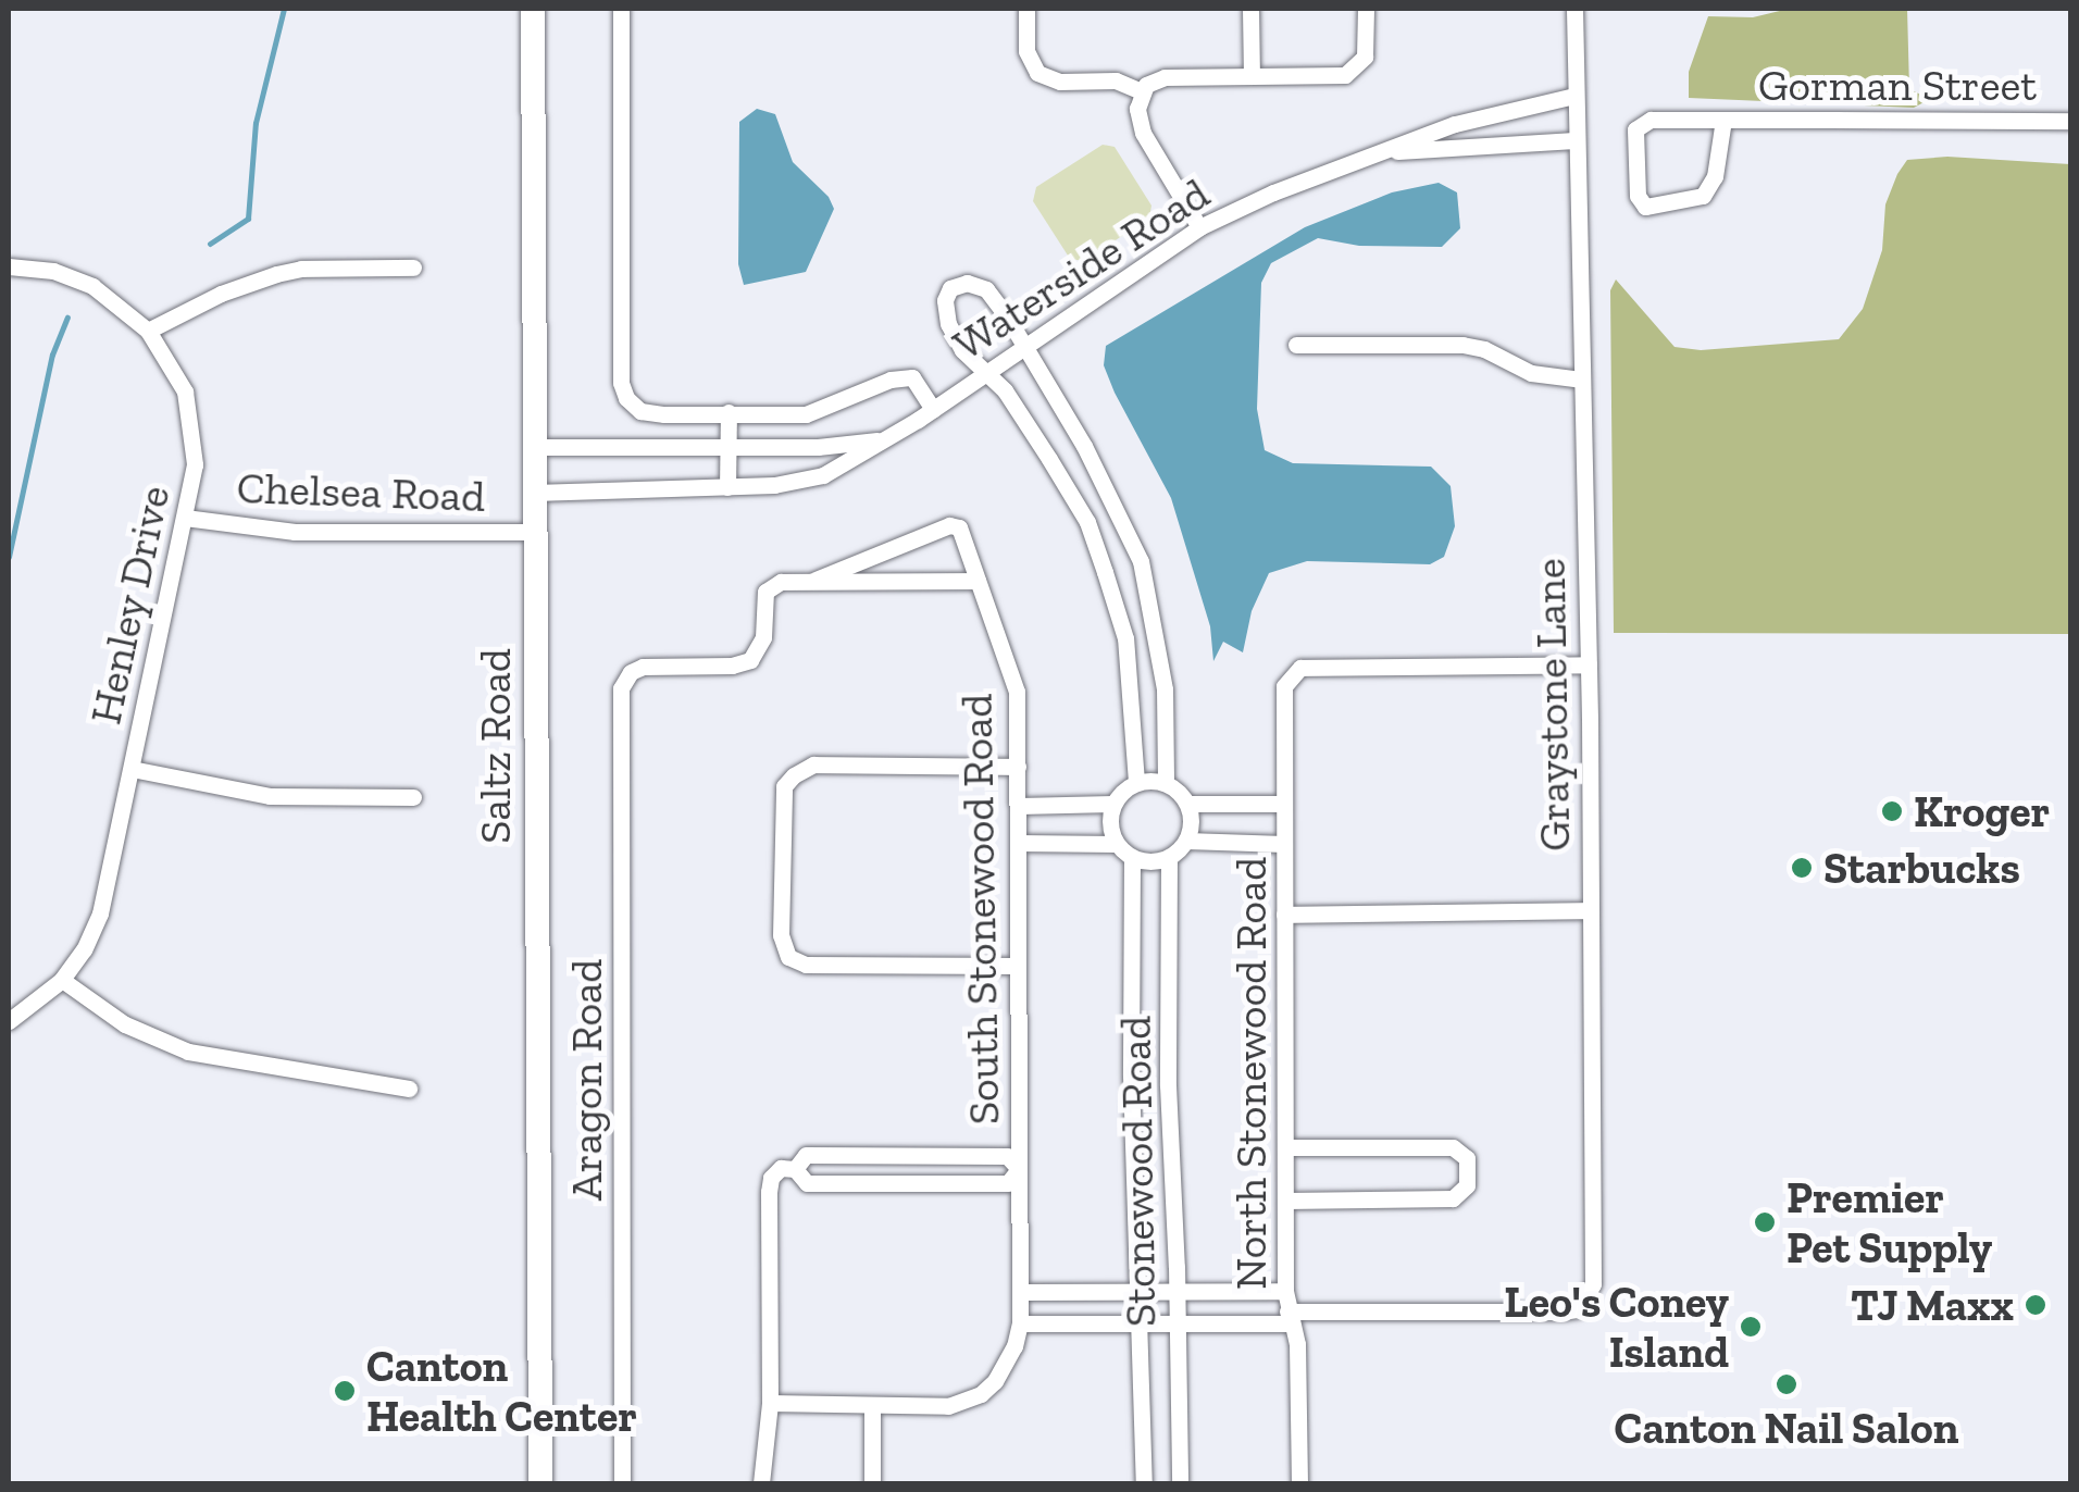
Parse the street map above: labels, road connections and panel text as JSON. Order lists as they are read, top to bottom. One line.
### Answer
{"streets":{"street":["Gorman Street","Waterside Road","Chelsea Road","Henley Drive","Graystone Lane","Saltz Road","South Stonewood Road","North Stonewood Road","Aragon Road","Stonewood Road"]},"crossings":[["Waterside Road","Graystone Lane"],["Waterside Road","Saltz Road"],["Chelsea Road","Henley Drive"],["Chelsea Road","Saltz Road"],["Graystone Lane","North Stonewood Road"],["South Stonewood Road","Aragon Road"]],"places":["Kroger","Starbucks","Premier Pet Supply","TJ Maxx","Leo's Coney Island","Canton Nail Salon","Canton Health Center"]}
